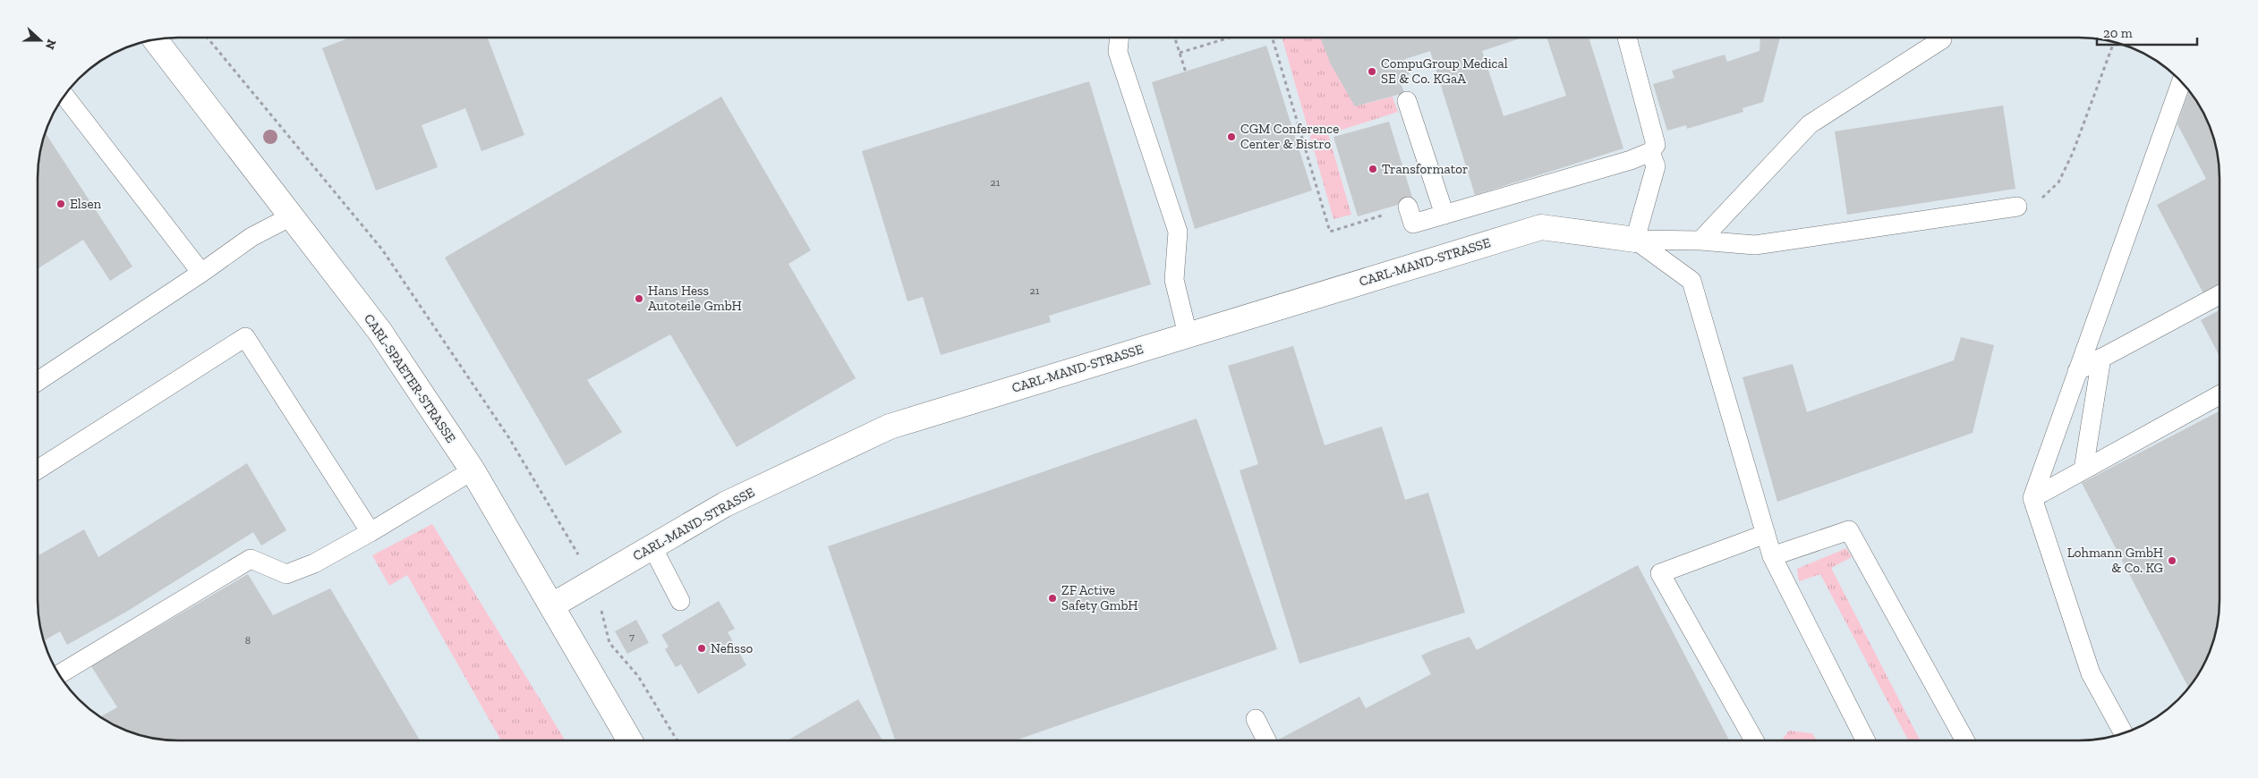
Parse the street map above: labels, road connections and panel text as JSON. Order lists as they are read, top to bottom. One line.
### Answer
{"streets":{"street":["CARL-MAND-STRASSE","CARL-SPAETER-STRASSE"]},"crossings":[["CARL-MAND-STRASSE","CARL-SPAETER-STRASSE"]],"places":["CompuGroup Medical SE & Co. KGaA","CGM Conference Center & Bistro","Transformator","Elsen","Hans Hess Autoteile GmbH","Lohmann GmbH & Co. KG","ZF Active Safety GmbH","Nefisso"],"house_numbers":["21","21","7","8"],"scale_bar":"20 m","north":"right"}
